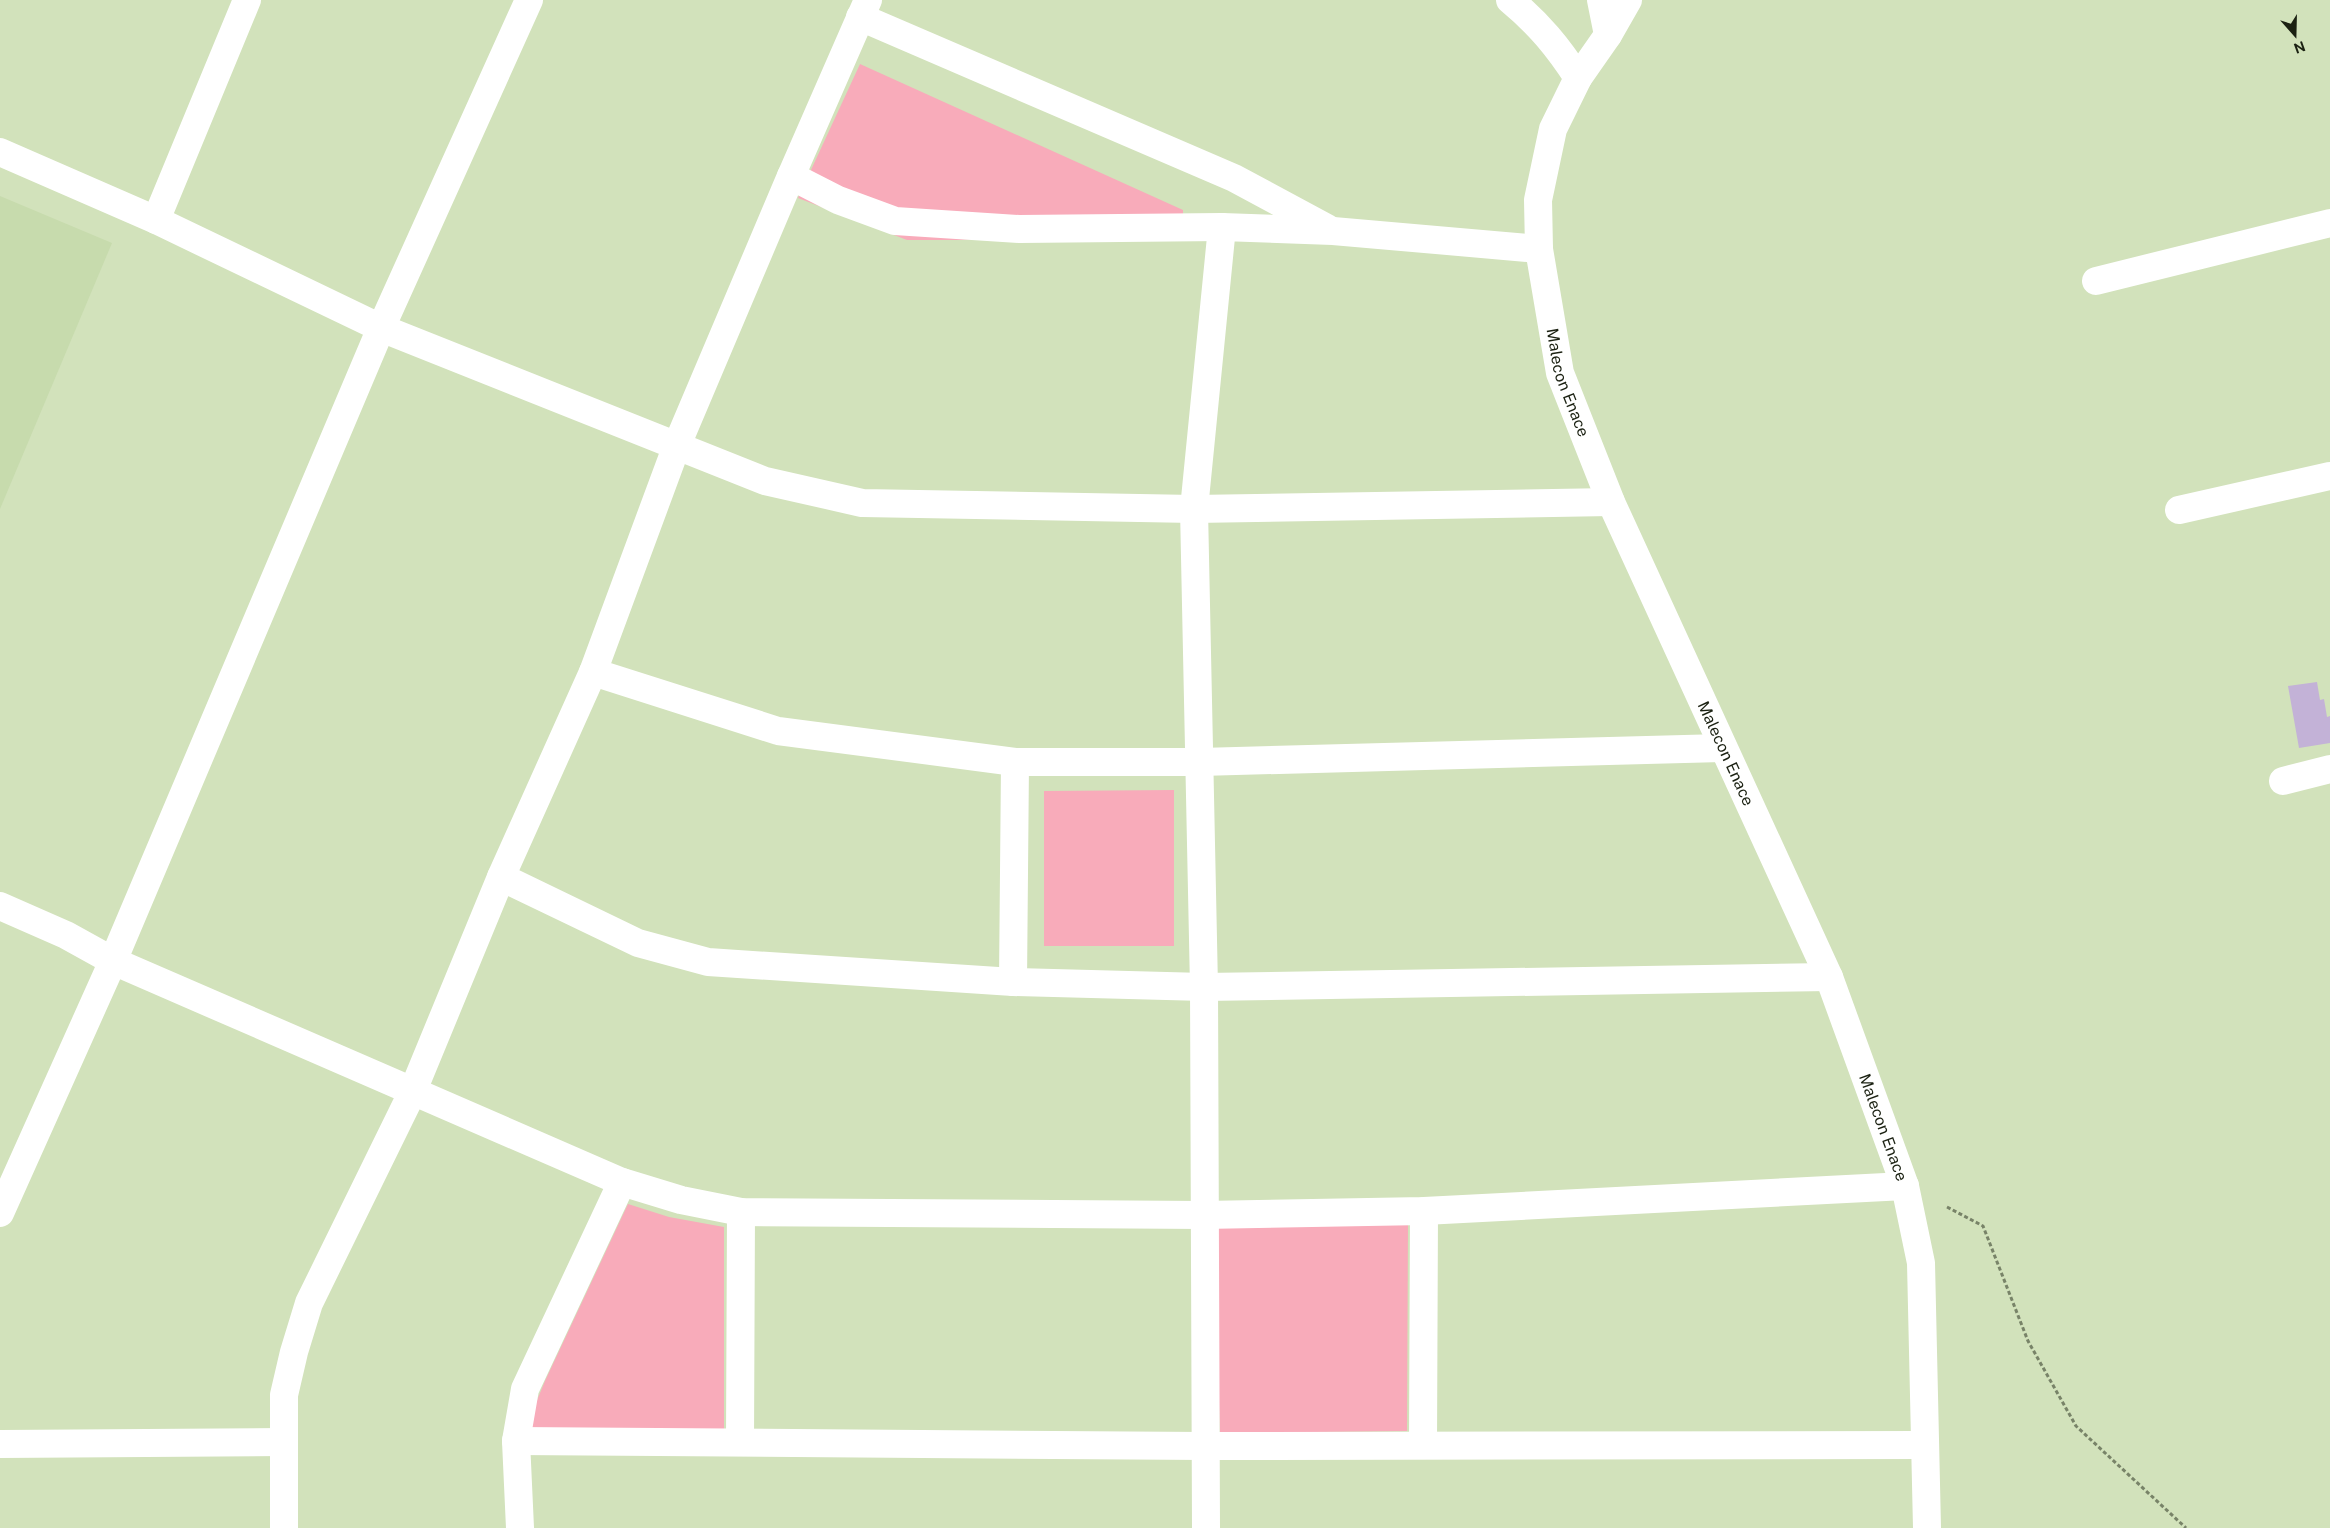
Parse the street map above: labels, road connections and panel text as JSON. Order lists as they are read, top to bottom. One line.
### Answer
{"streets":{"street":["Malecon Enace"]},"north":"bottom"}
